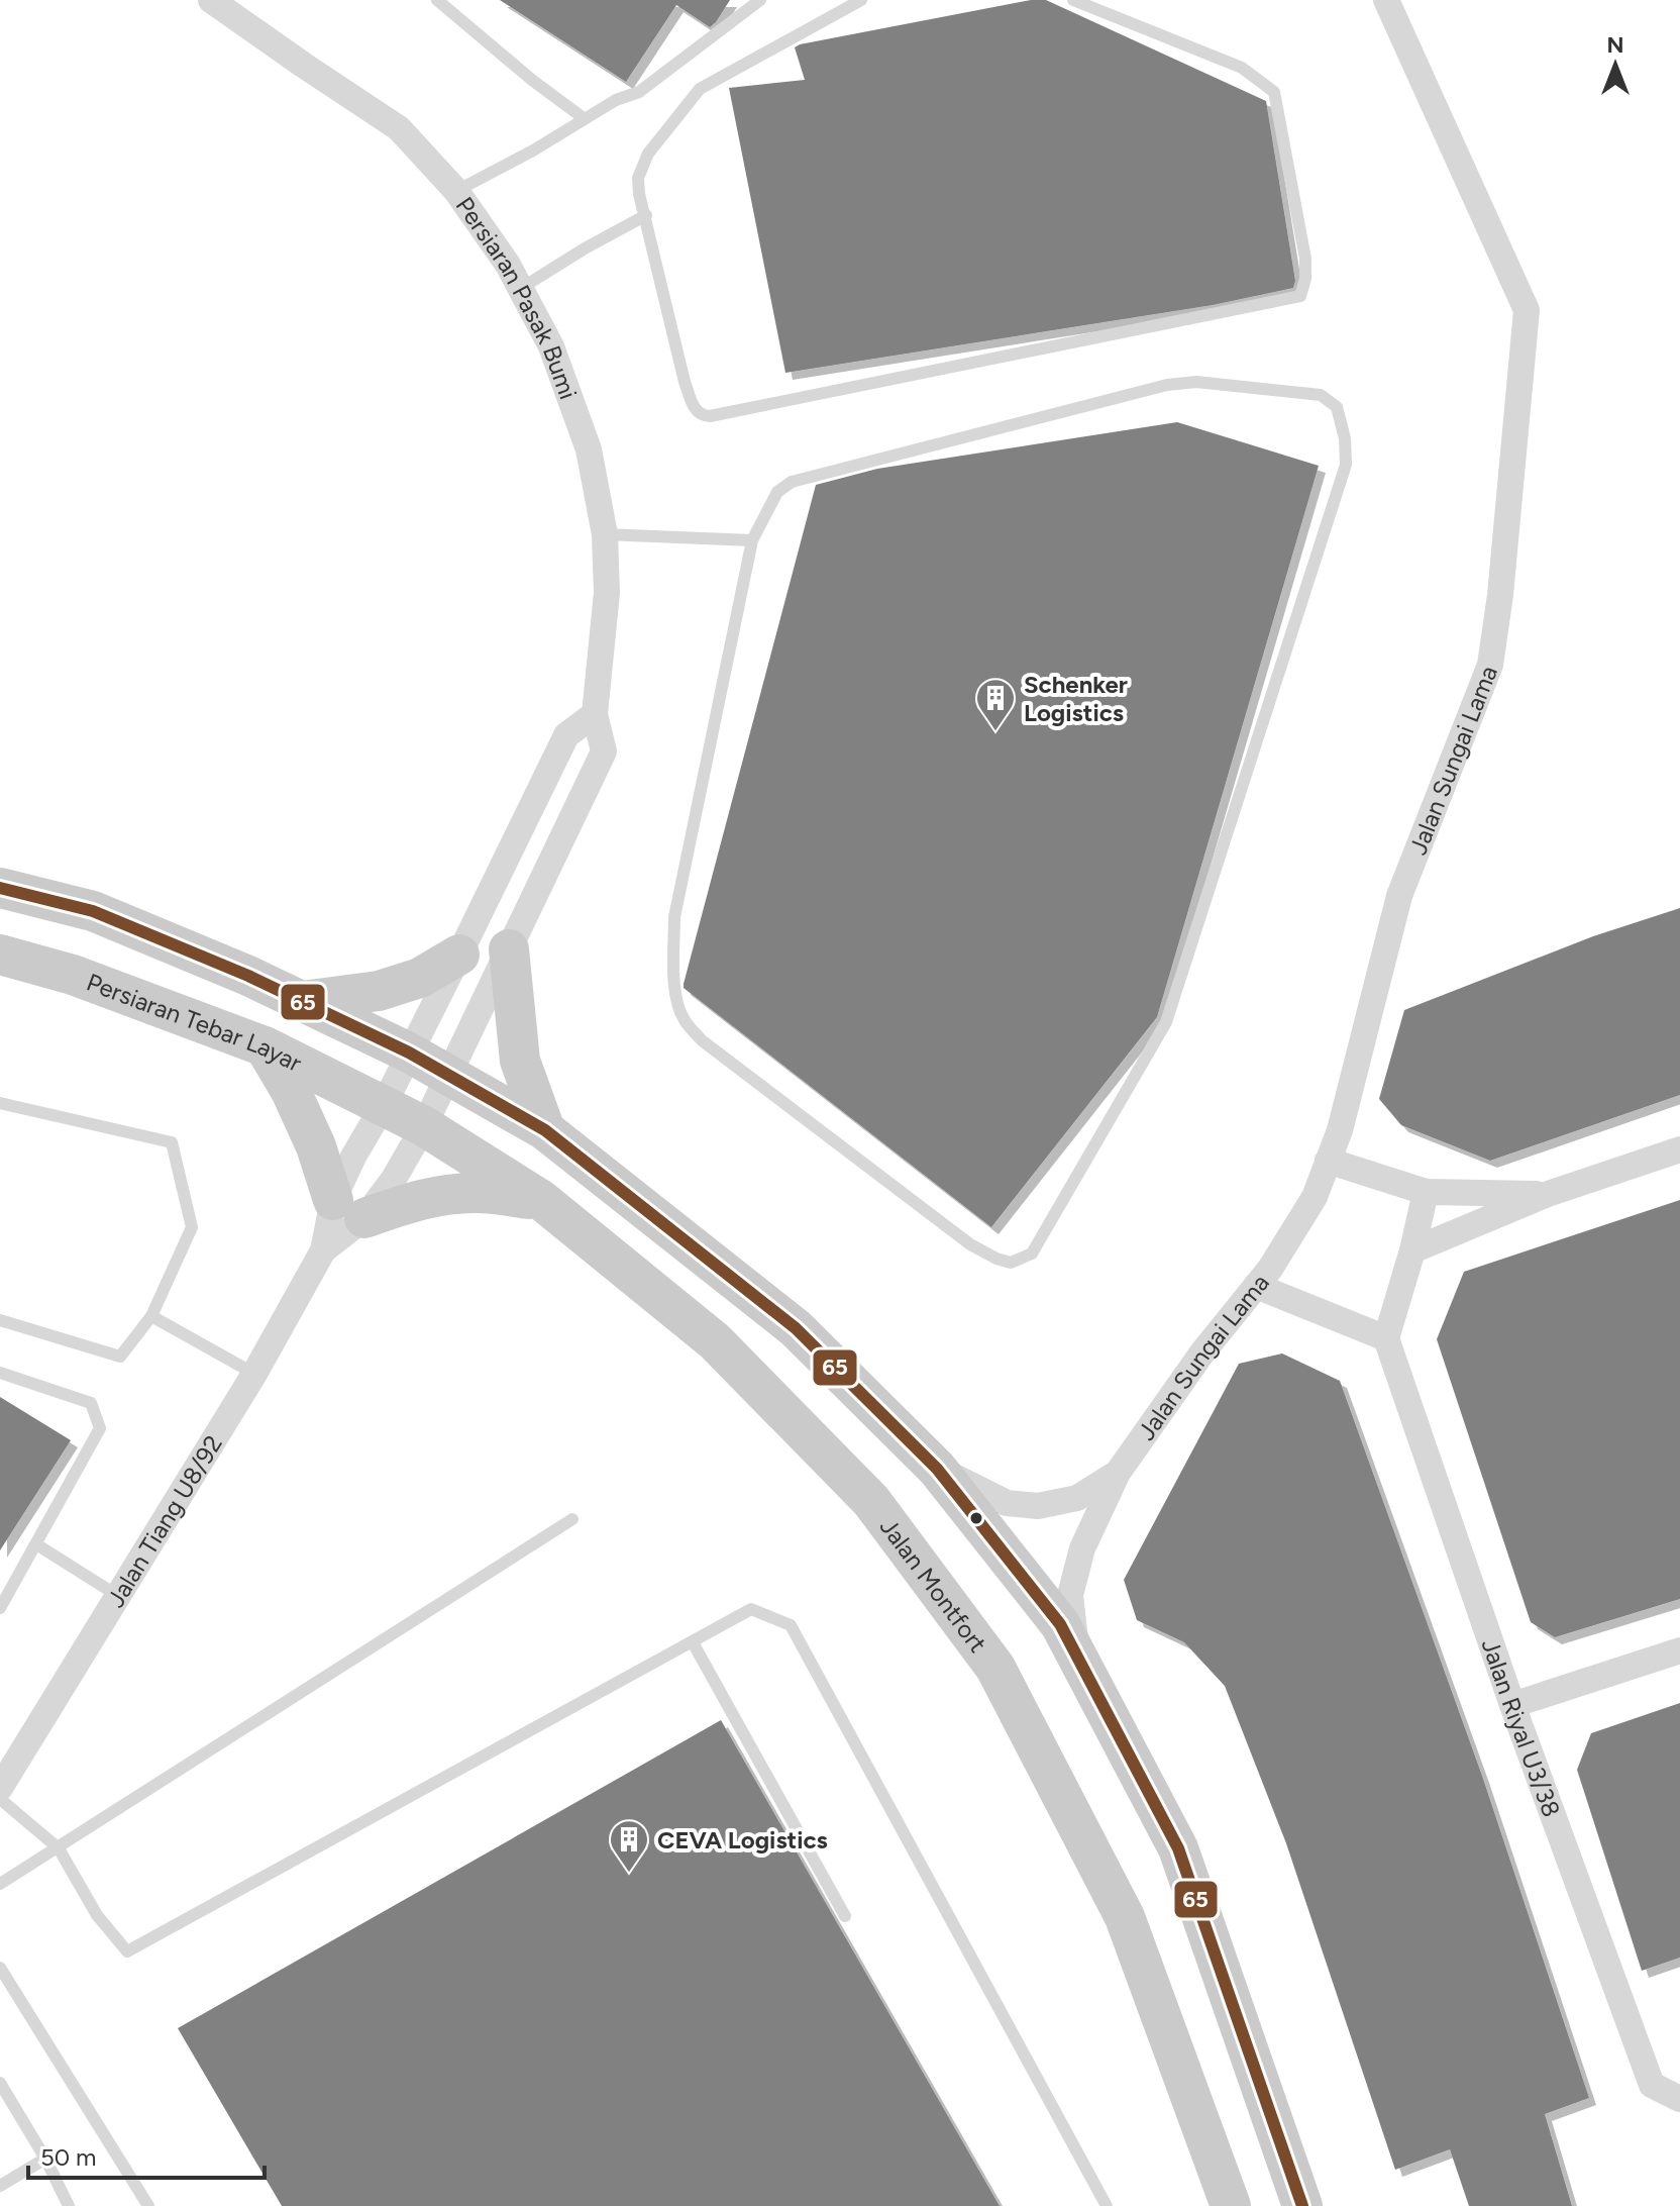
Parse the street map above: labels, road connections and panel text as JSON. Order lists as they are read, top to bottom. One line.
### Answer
{"streets":{"main road":["Persiaran Tebar Layar","Jalan Montfort"],"street":["Persiaran Pasak Bumi","Jalan Sungai Lama","Jalan Tiang U8/92","Jalan Riyal U3/38"]},"crossings":[["Persiaran Pasak Bumi","Jalan Tiang U8/92"],["Persiaran Tebar Layar","Jalan Tiang U8/92"],["Persiaran Tebar Layar","Jalan Montfort"],["Jalan Tiang U8/92","Jalan Montfort"]],"places":{"building":["Schenker Logistics","CEVA Logistics"]},"lines":["transit line 65"],"scale_bar":"50 m","north":"top"}
